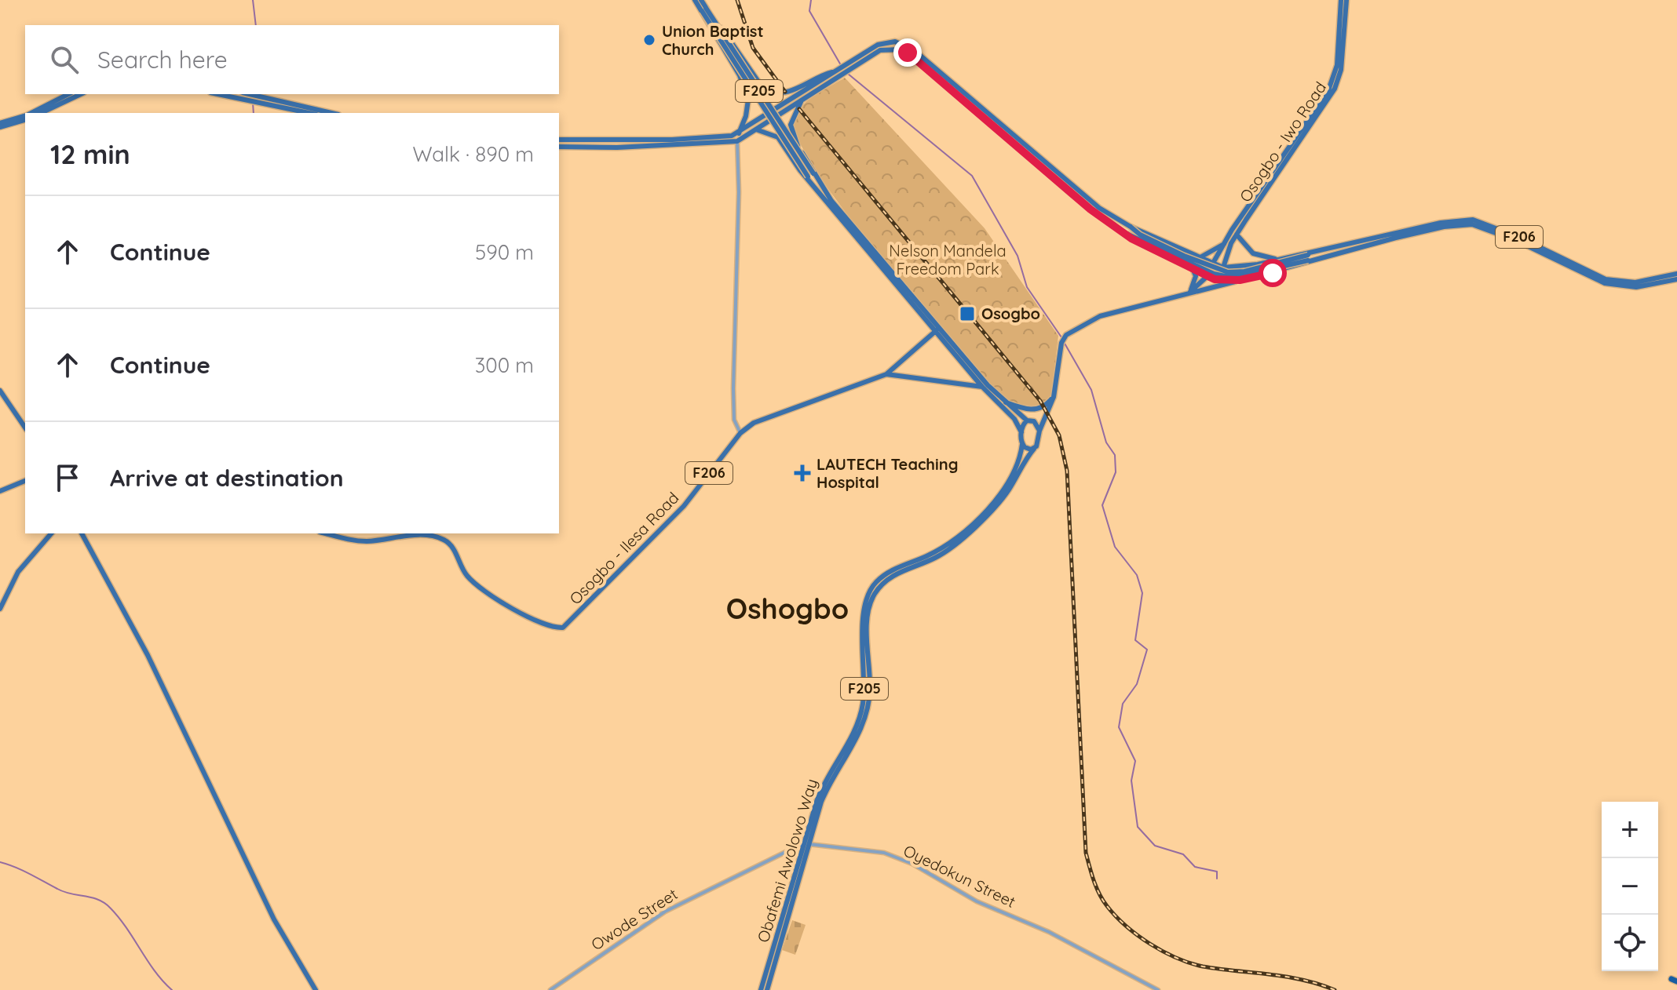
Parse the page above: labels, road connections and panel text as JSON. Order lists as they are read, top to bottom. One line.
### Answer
{"streets":{"main road":["F205","Osogbo - Iwo Road","F206","Osogbo - Ilesa Road","Obafemi Awolowo Way"],"street":["Oyedokun Street","Owode Street"]},"crossings":[["F205","F206"],["F205","Osogbo - Ilesa Road"],["F205","Obafemi Awolowo Way"],["F206","Osogbo - Ilesa Road"],["Obafemi Awolowo Way","Oyedokun Street"],["Obafemi Awolowo Way","Owode Street"],["Oyedokun Street","Owode Street"]],"districts":["Oshogbo"],"parks":["Nelson Mandela Freedom Park"],"places":{"other":["Union Baptist Church"],"transit":["Osogbo"],"health":["LAUTECH Teaching Hospital"]},"page":{"search":"Search here","heading":["12 min","Walk · 890 m"],"list":[["Continue","590 m"],["Continue","300 m"],"Arrive at destination"],"map_buttons":["+","−"]}}
